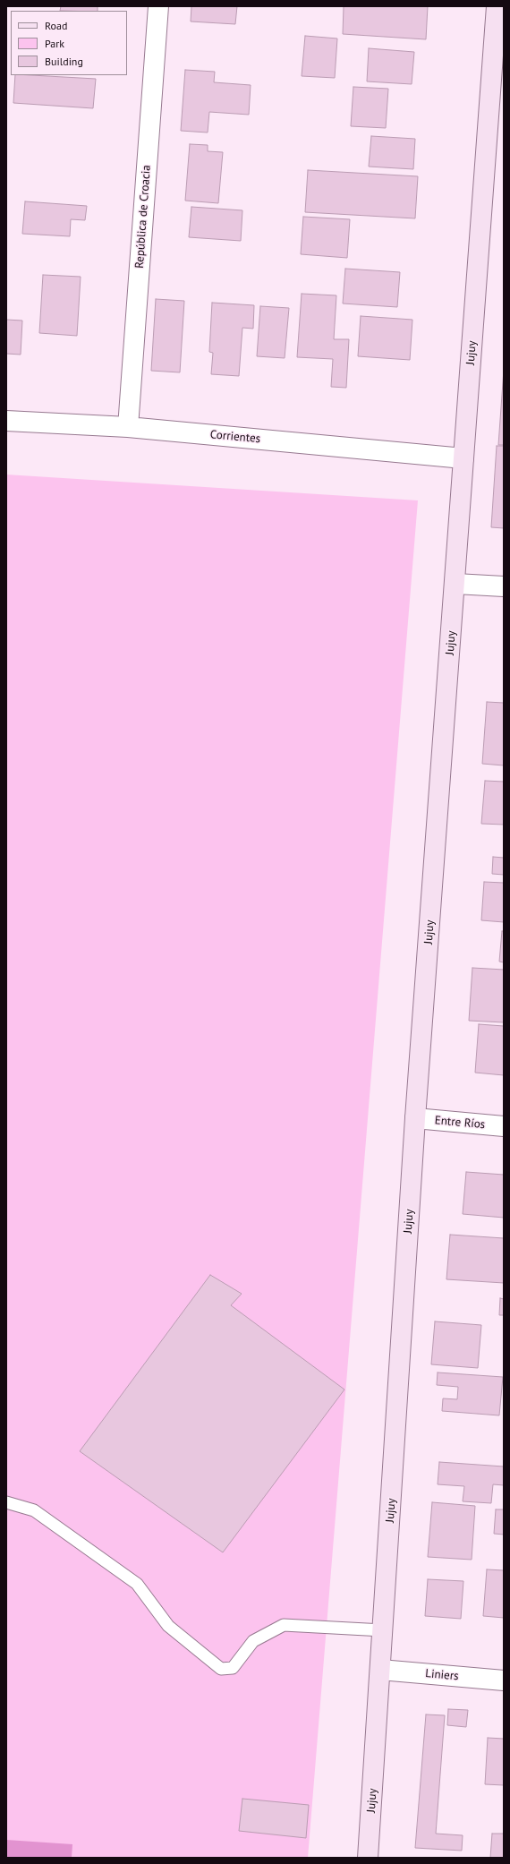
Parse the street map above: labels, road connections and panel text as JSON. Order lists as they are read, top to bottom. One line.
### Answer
{"streets":{"main road":["Jujuy"],"street":["República de Croacia","Corrientes","Entre Ríos","Liniers"]},"crossings":[["República de Croacia","Corrientes"],["Jujuy","Corrientes"],["Jujuy","Entre Ríos"],["Jujuy","Liniers"]],"legend":["Road","Park","Building"]}
